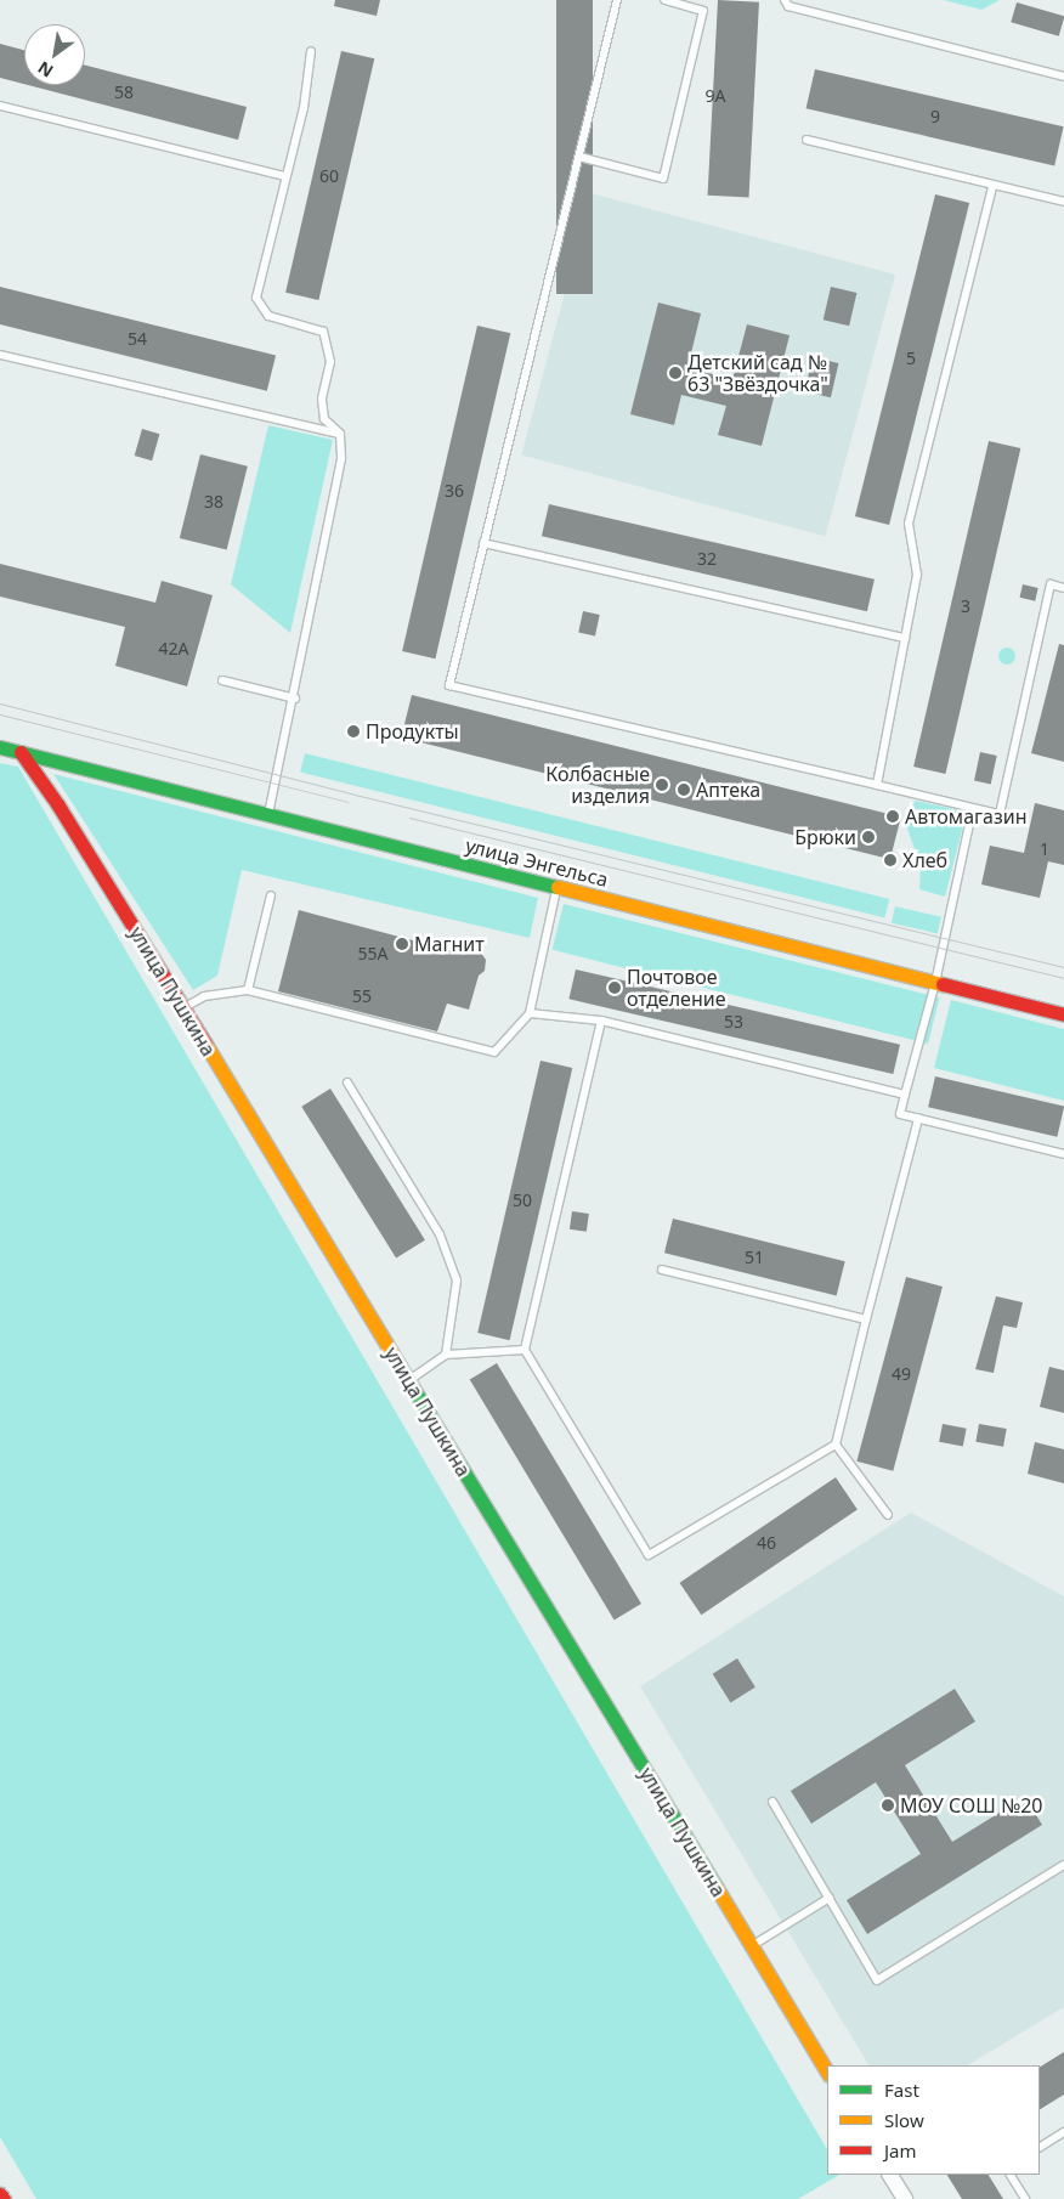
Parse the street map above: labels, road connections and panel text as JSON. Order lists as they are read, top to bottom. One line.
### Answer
{"streets":{"street":["улица Энгельса","улица Пушкина"]},"crossings":[["улица Энгельса","улица Пушкина"]],"places":["Детский сад № 63 \"Звёздочка\"","Продукты","Колбасные изделия","Аптека","Автомагазин","Брюки","Хлеб","Магнит","Почтовое отделение","МОУ СОШ №20"],"house_numbers":["58","9А","9","60","54","5","36","38","32","3","42А","1","55А","55","53","50","51","49","46"],"legend":["Fast","Slow","Jam"],"north":"bottom left"}
